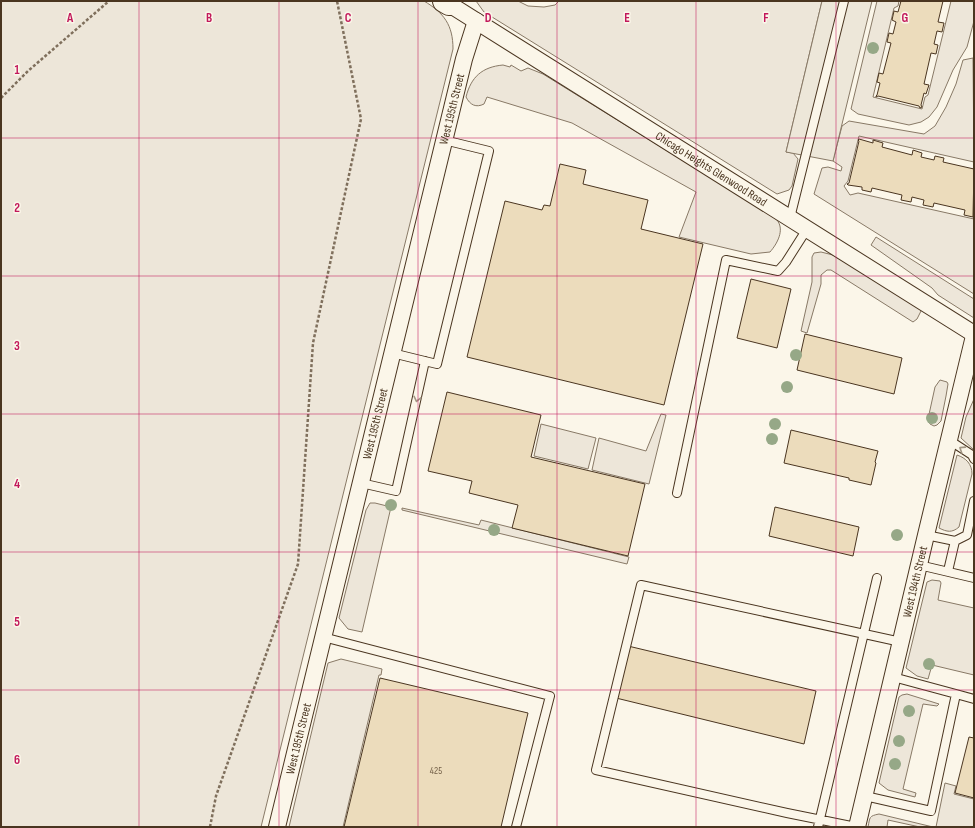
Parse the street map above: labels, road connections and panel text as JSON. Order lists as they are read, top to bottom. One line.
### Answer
{"streets":{"street":["West 195th Street","Chicago Heights Glenwood Road","West 194th Street"]},"crossings":[["West 195th Street","Chicago Heights Glenwood Road"],["Chicago Heights Glenwood Road","West 194th Street"]],"house_numbers":["425"],"grid":{"columns":["A","B","C","D","E","F","G"],"rows":["1","2","3","4","5","6"]}}
